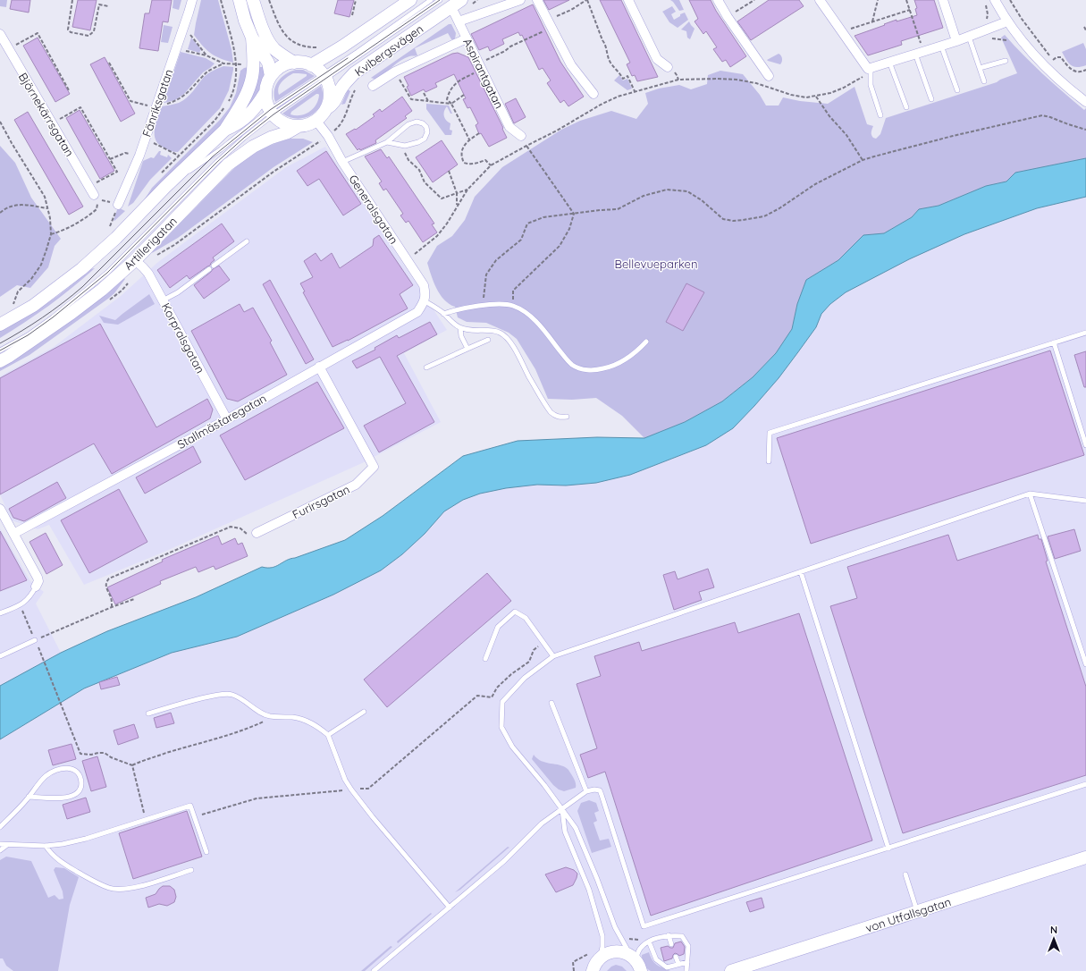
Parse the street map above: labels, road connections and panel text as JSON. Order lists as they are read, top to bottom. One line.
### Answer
{"streets":{"main road":["Kvibergsvägen","Artillerigatan","von Utfallsgatan"],"street":["Aspirantgatan","Fänriksgatan","Björnekärrsgatan","Generalsgatan","Korpralsgatan","Stallmästaregatan","Furirsgatan"]},"crossings":[["Kvibergsvägen","Aspirantgatan"],["Kvibergsvägen","Artillerigatan"],["Generalsgatan","Artillerigatan"],["Generalsgatan","Stallmästaregatan"],["Artillerigatan","Korpralsgatan"],["Korpralsgatan","Stallmästaregatan"],["Stallmästaregatan","Furirsgatan"]],"parks":["Bellevueparken"],"north":"top"}
